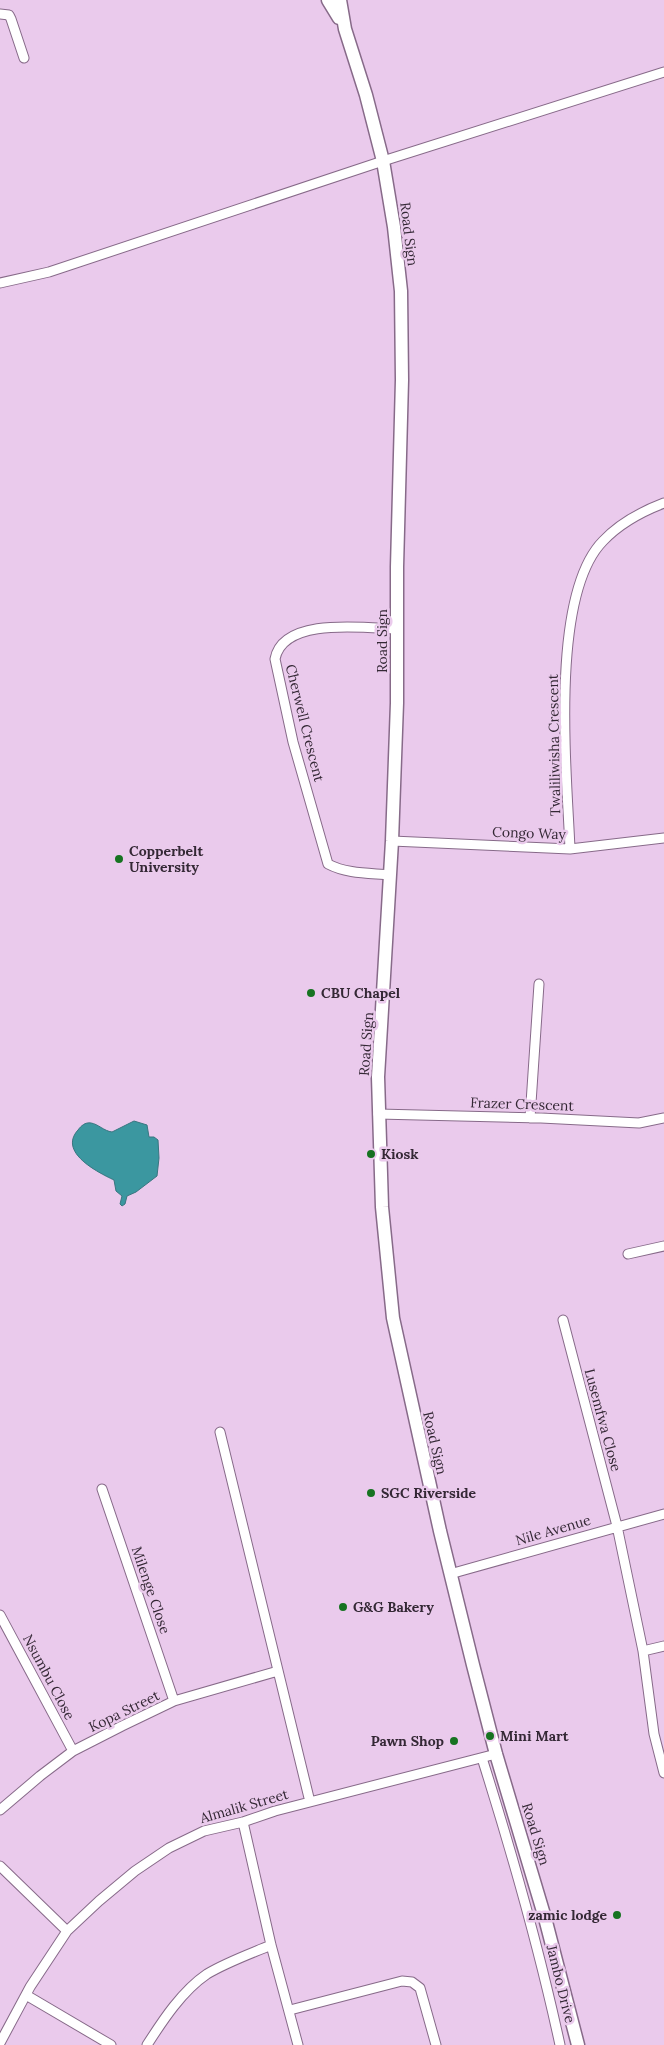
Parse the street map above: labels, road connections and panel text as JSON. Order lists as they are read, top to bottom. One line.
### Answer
{"streets":{"main road":["Road Sign"],"street":["Cherwell Crescent","Twaliliwisha Crescent","Congo Way","Frazer Crescent","Lusemfwa Close","Nile Avenue","Milenge Close","Nsumbu Close","Kopa Street","Almalik Street","Jambo Drive"]},"crossings":[["Road Sign","Cherwell Crescent"],["Road Sign","Congo Way"],["Road Sign","Frazer Crescent"],["Road Sign","Nile Avenue"],["Road Sign","Almalik Street"],["Twaliliwisha Crescent","Congo Way"],["Lusemfwa Close","Nile Avenue"],["Milenge Close","Kopa Street"],["Nsumbu Close","Kopa Street"],["Almalik Street","Jambo Drive"]],"places":["Copperbelt University","CBU Chapel","Kiosk","SGC Riverside","G&G Bakery","Mini Mart","Pawn Shop","zamic lodge"]}
